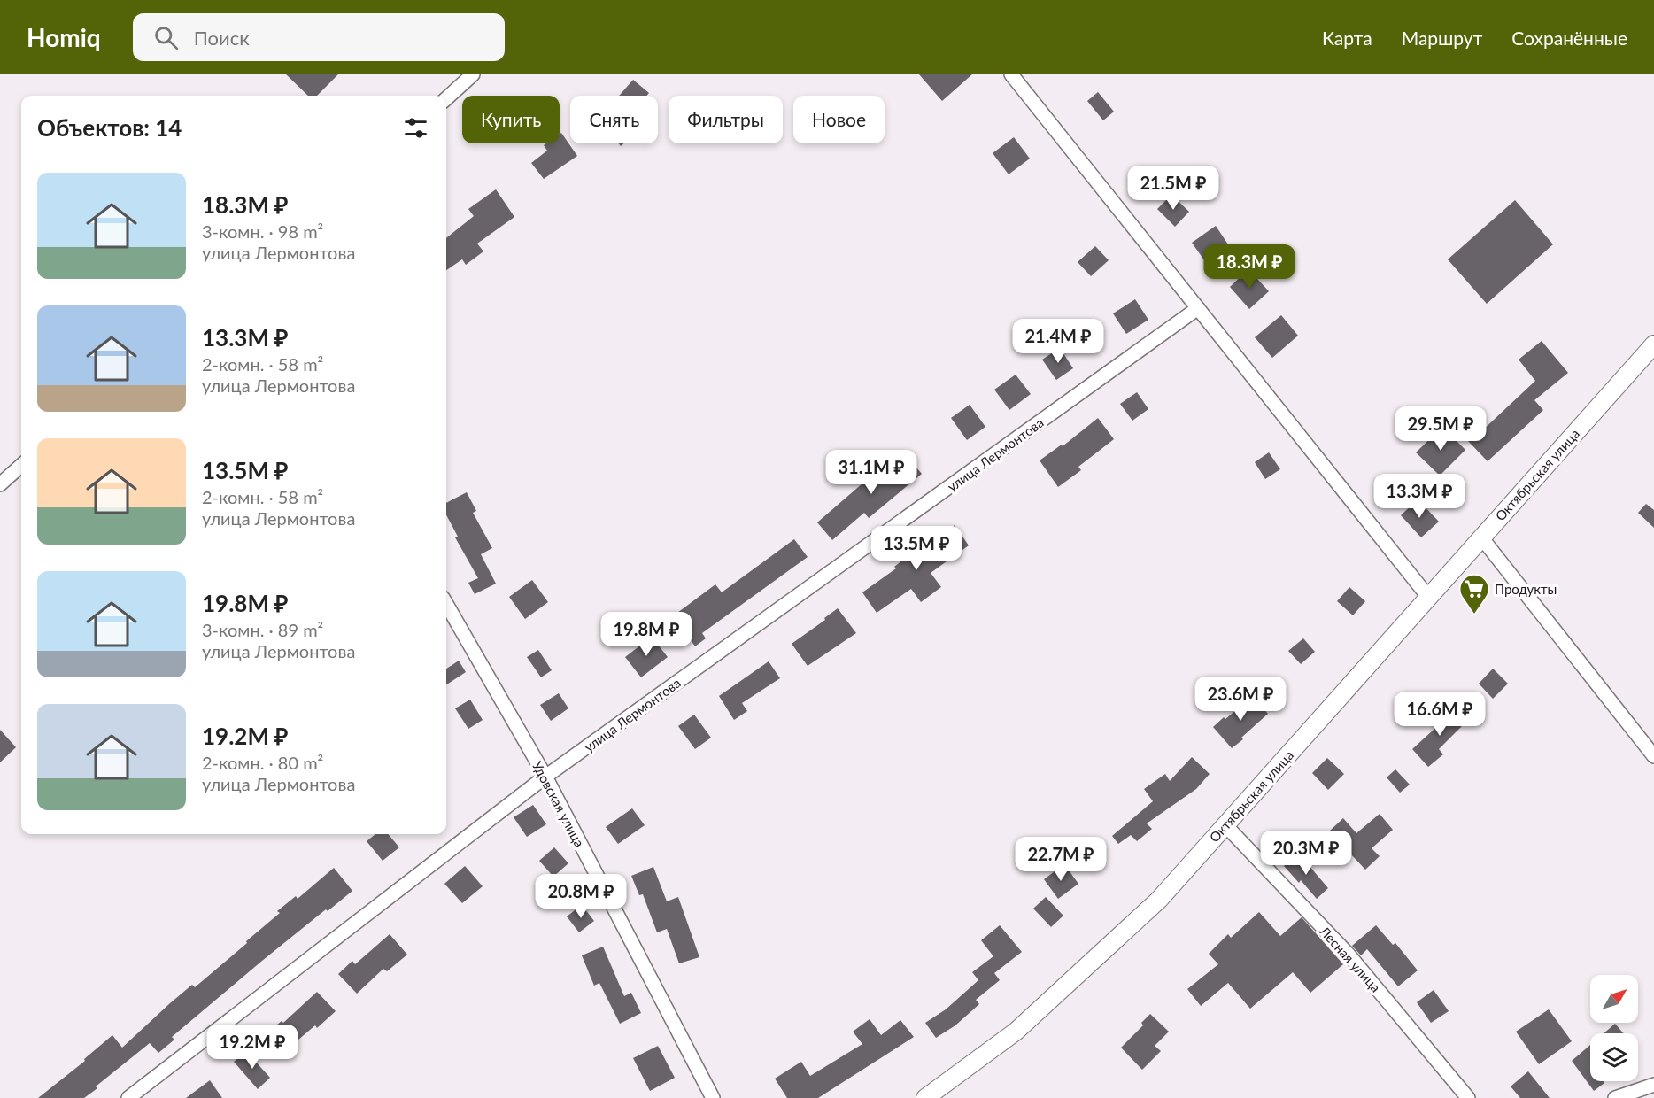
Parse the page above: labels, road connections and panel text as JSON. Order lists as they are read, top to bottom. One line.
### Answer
{"streets":{"street":["улица Лермонтова","Октябрьская улица","Удовская улица","Лесная улица"]},"crossings":[["улица Лермонтова","Удовская улица"],["Октябрьская улица","Лесная улица"]],"places":{"supermarket":["Продукты"]},"north":"top right","page":{"header":"Homiq","search":"Поиск","nav":["Карта","Маршрут","Сохранённые"],"chip":["Купить","Снять","Фильтры","Новое"],"heading":"Объектов: 14","list":[{"name":"18.3M ₽","note":"3-комн. · 98 m² · улица Лермонтова"},{"name":"13.3M ₽","note":"2-комн. · 58 m² · улица Лермонтова"},{"name":"13.5M ₽","note":"2-комн. · 58 m² · улица Лермонтова"},{"name":"19.8M ₽","note":"3-комн. · 89 m² · улица Лермонтова"},{"name":"19.2M ₽","note":"2-комн. · 80 m² · улица Лермонтова"}],"price":["21.5M ₽","18.3M ₽","21.4M ₽","29.5M ₽","31.1M ₽","13.3M ₽","13.5M ₽","19.8M ₽","23.6M ₽","16.6M ₽","20.3M ₽","22.7M ₽","20.8M ₽","19.2M ₽"]}}
